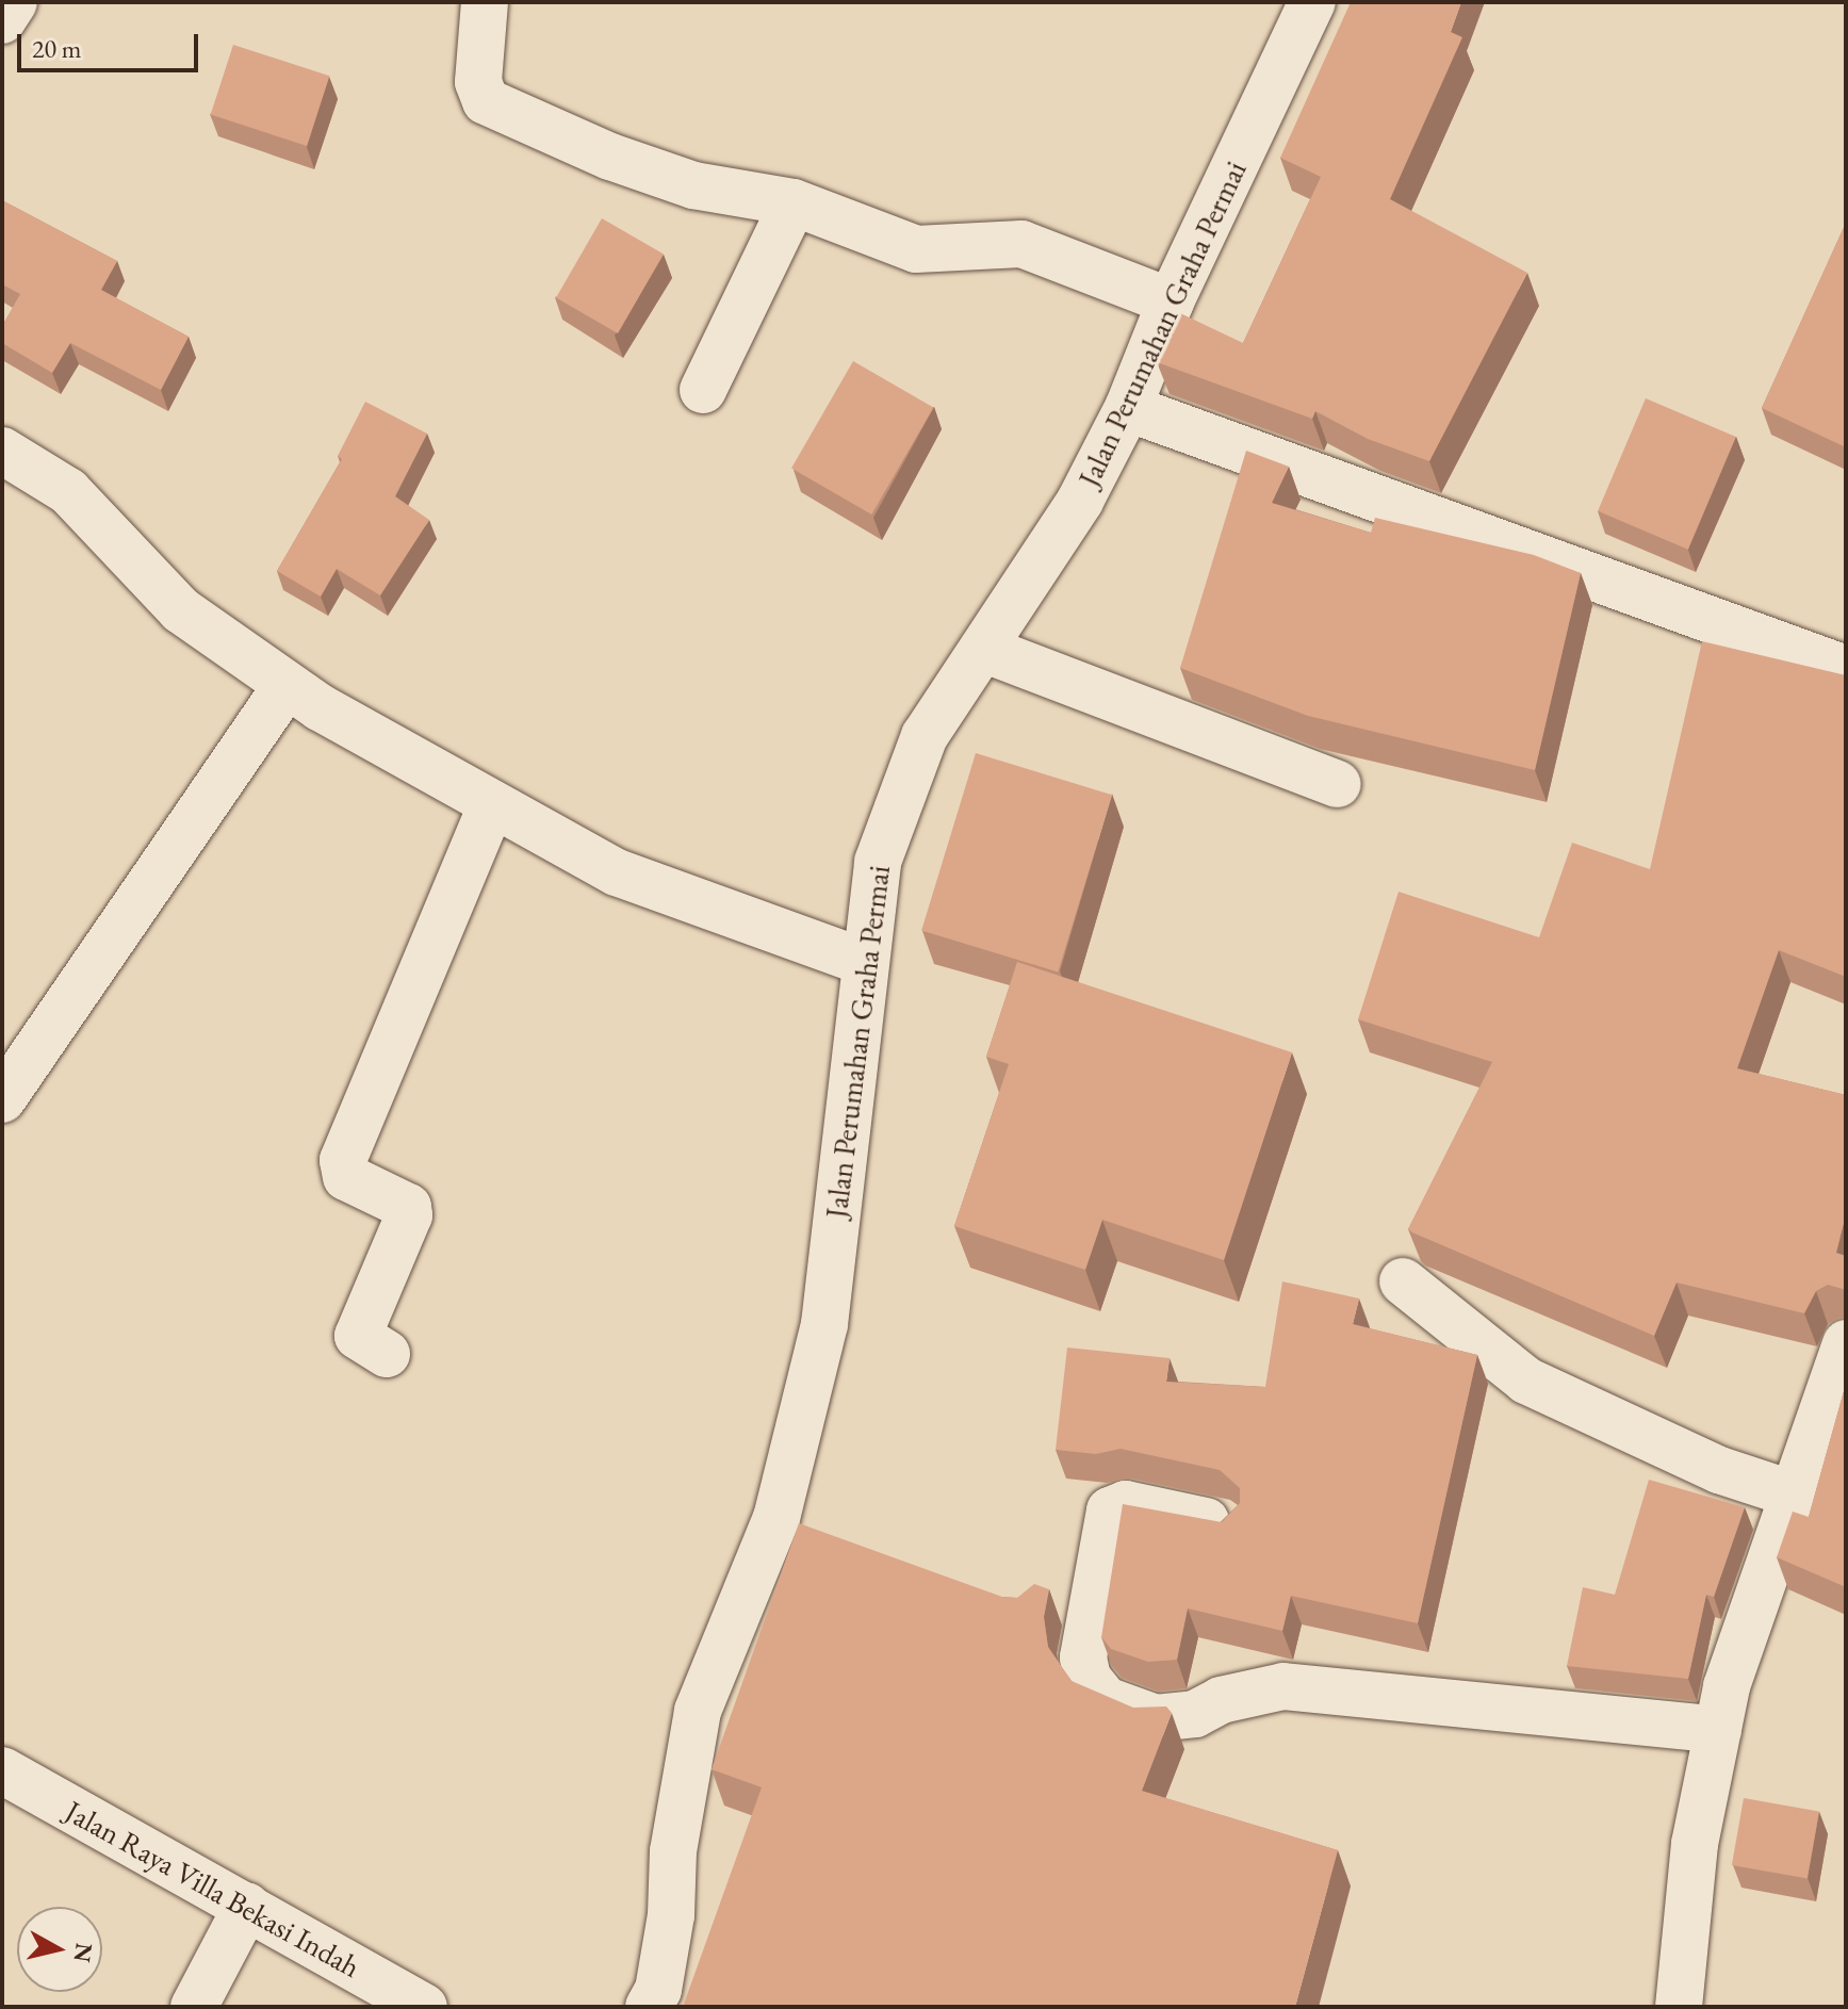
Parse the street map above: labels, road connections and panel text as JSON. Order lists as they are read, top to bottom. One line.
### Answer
{"streets":{"street":["Jalan Perumahan Graha Permai","Jalan Raya Villa Bekasi Indah"]},"scale_bar":"20 m","north":"right"}
